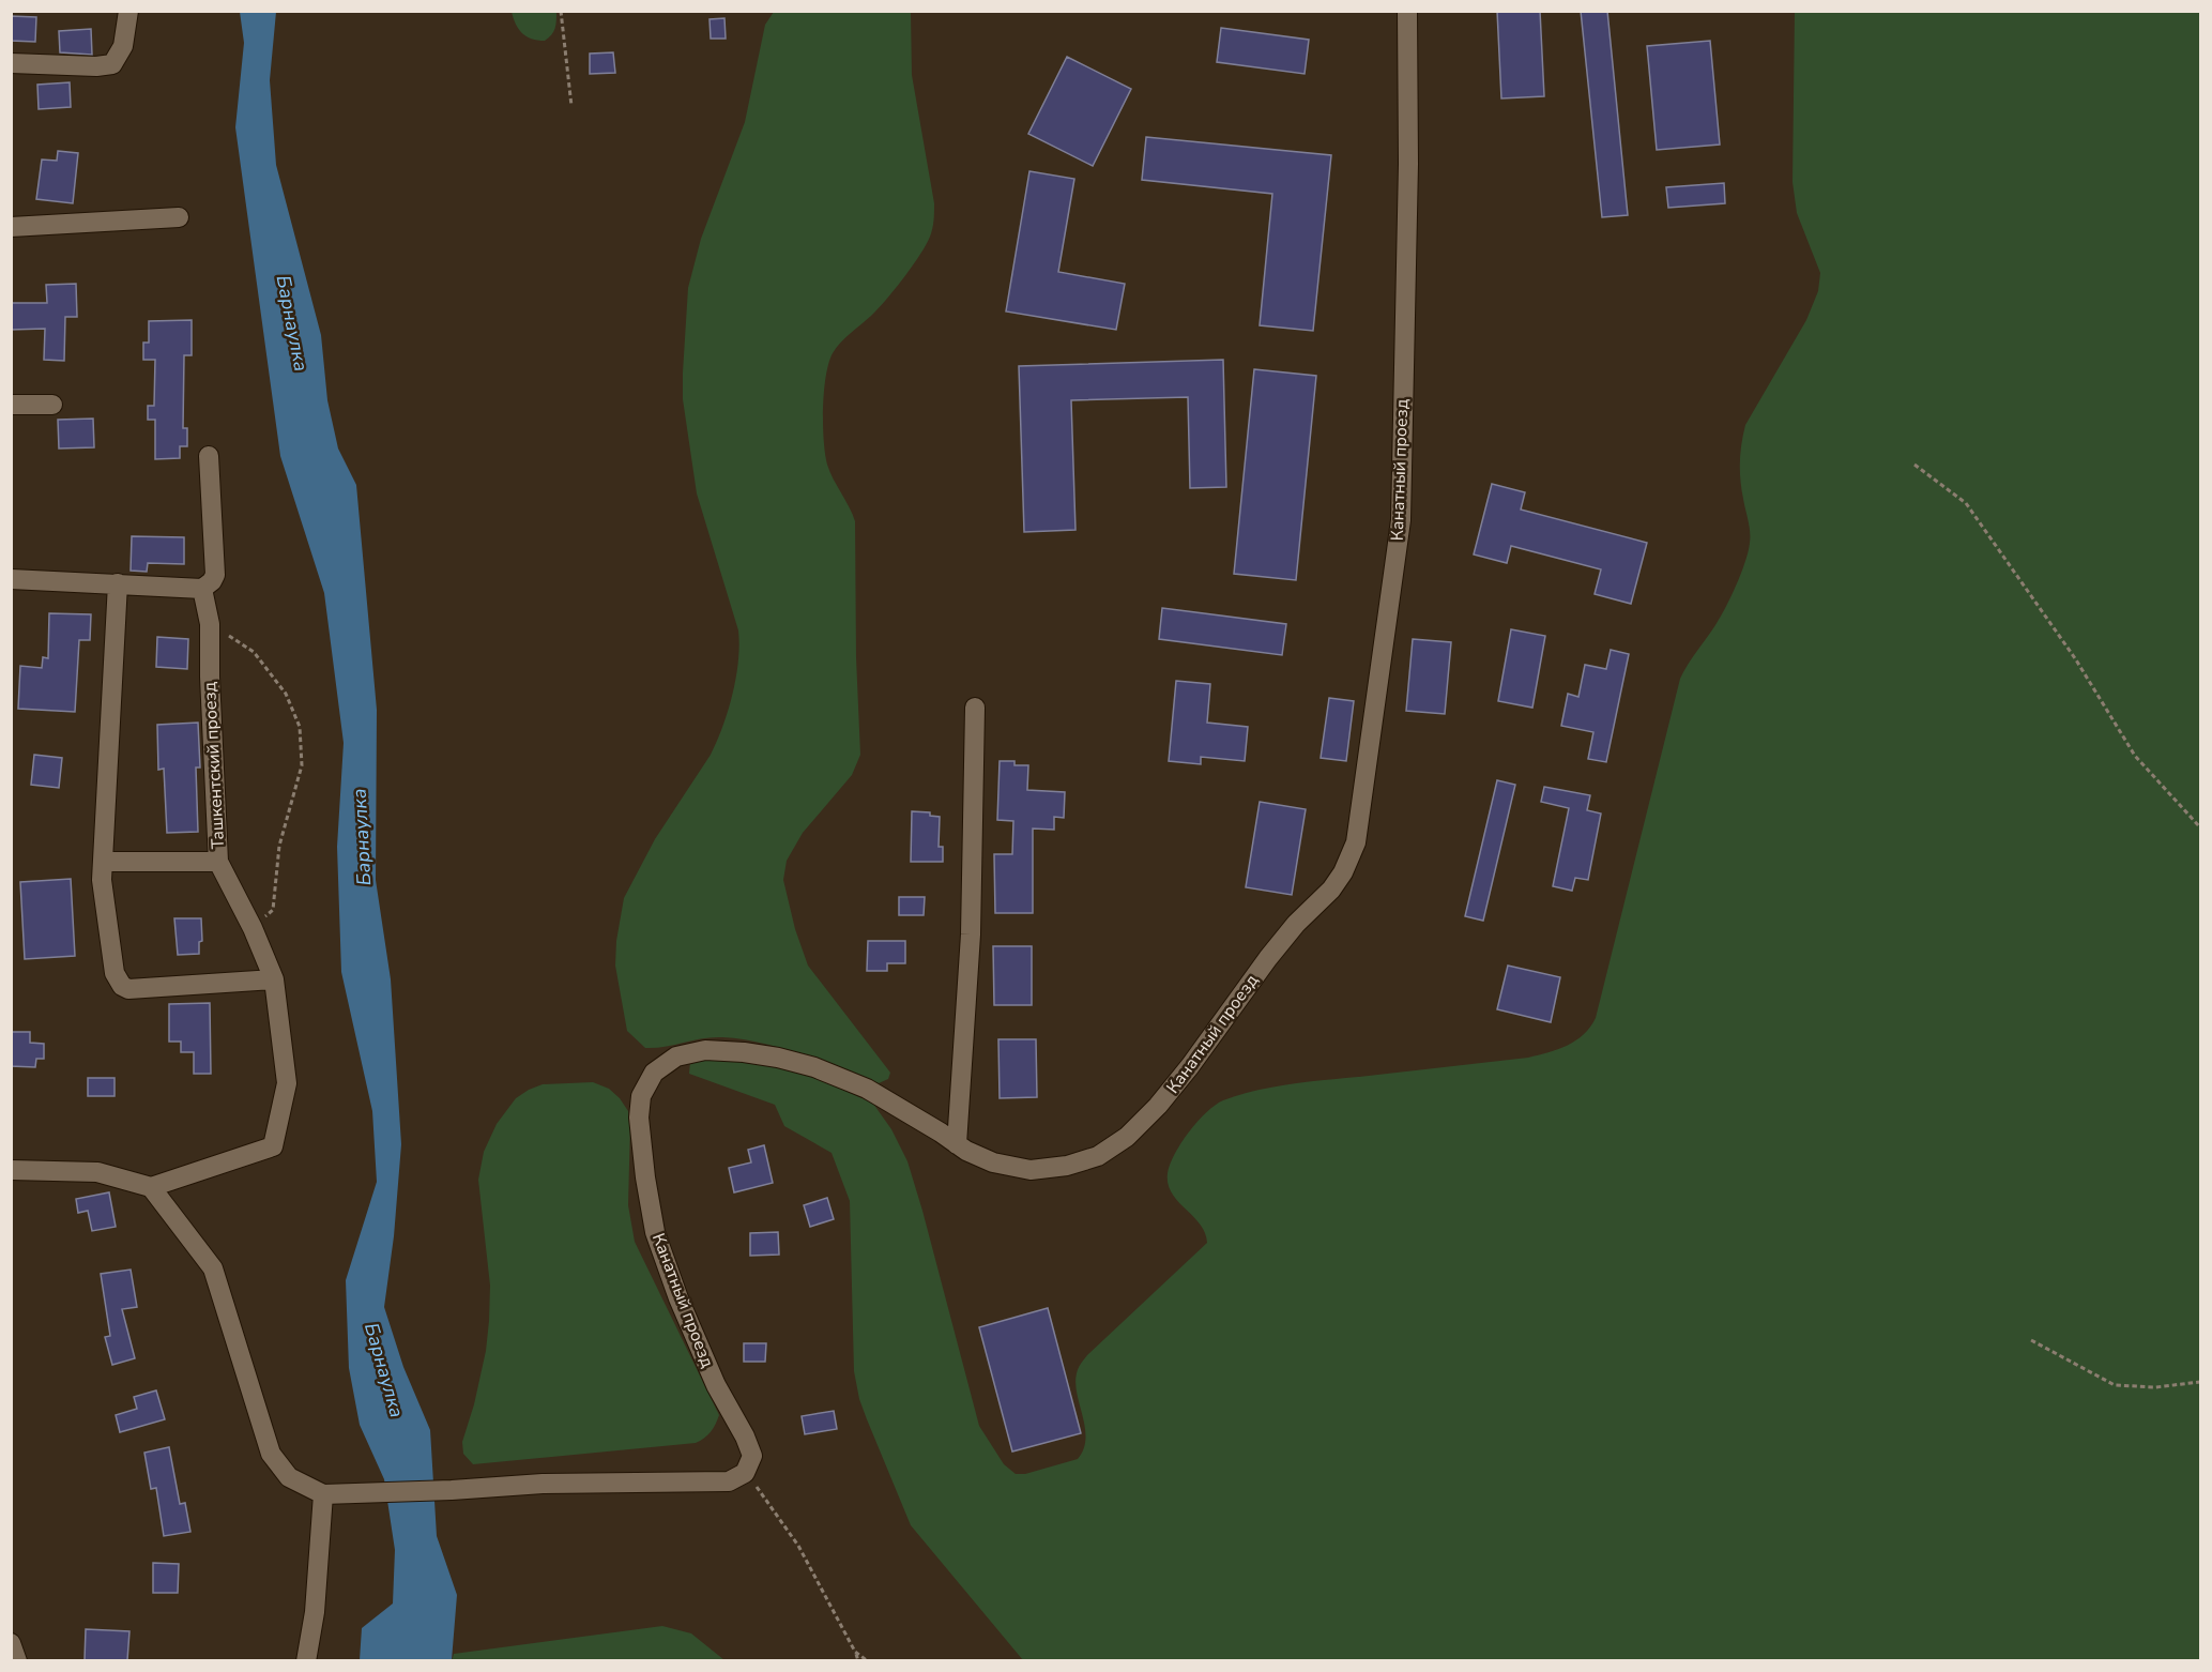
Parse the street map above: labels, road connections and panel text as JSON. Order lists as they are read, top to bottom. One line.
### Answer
{"streets":{"street":["Канатный проезд","Ташкентский проезд"]},"water":["Барнаулка"]}
